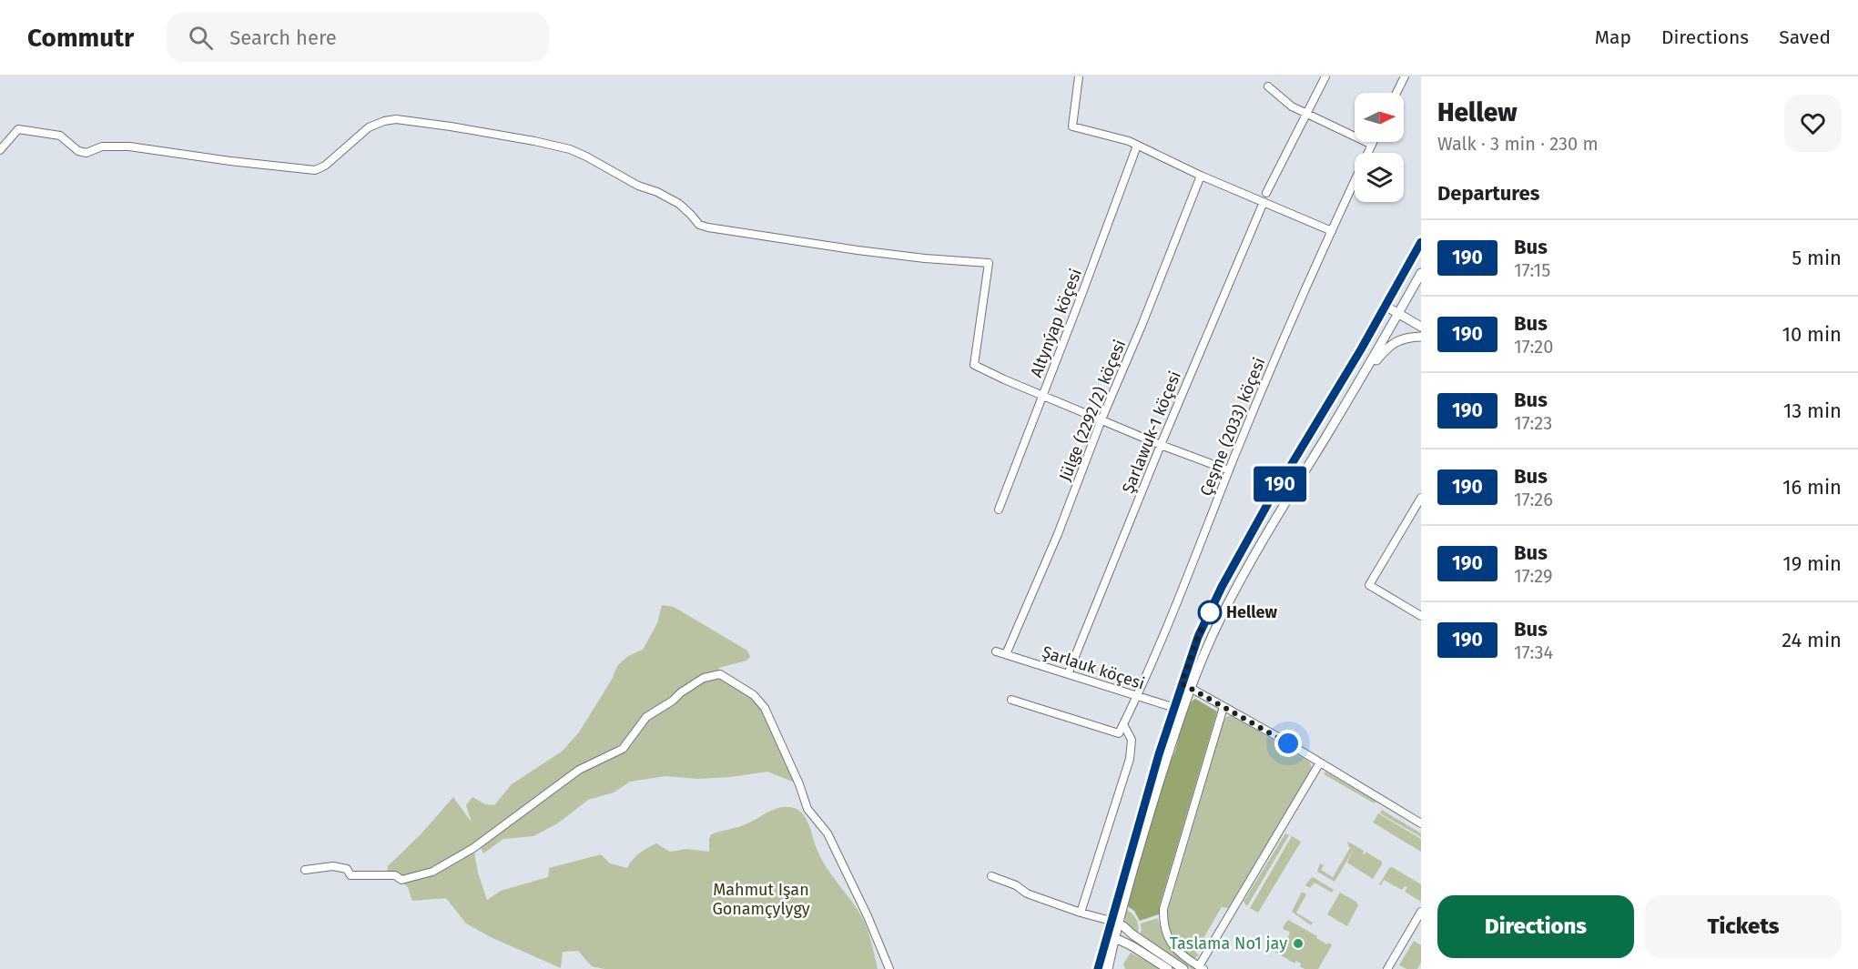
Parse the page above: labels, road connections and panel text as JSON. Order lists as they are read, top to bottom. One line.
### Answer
{"streets":{"street":["Altynýap köçesi","Jülge (2292/2) köçesi","Çeşme (2033) köçesi","Şarlawuk-1 köçesi","Şarlauk köçesi"]},"crossings":[["Jülge (2292/2) köçesi","Şarlauk köçesi"],["Çeşme (2033) köçesi","Şarlauk köçesi"],["Şarlawuk-1 köçesi","Şarlauk köçesi"]],"parks":["Mahmut Işan Gonamçylygy"],"places":["Hellew","Taslama No1 jay"],"lines":["bus line 190"],"north":"right","page":{"header":"Commutr","search":"Search here","nav":["Map","Directions","Saved"],"on_map":"190","heading":[["Hellew","Walk · 3 min · 230 m"],"Departures"],"list":[{"mark":"190","name":"Bus","note":"17:15","value":"5 min"},{"mark":"190","name":"Bus","note":"17:20","value":"10 min"},{"mark":"190","name":"Bus","note":"17:23","value":"13 min"},{"mark":"190","name":"Bus","note":"17:26","value":"16 min"},{"mark":"190","name":"Bus","note":"17:29","value":"19 min"},{"mark":"190","name":"Bus","note":"17:34","value":"24 min"}],"buttons":["Directions","Tickets"]}}
